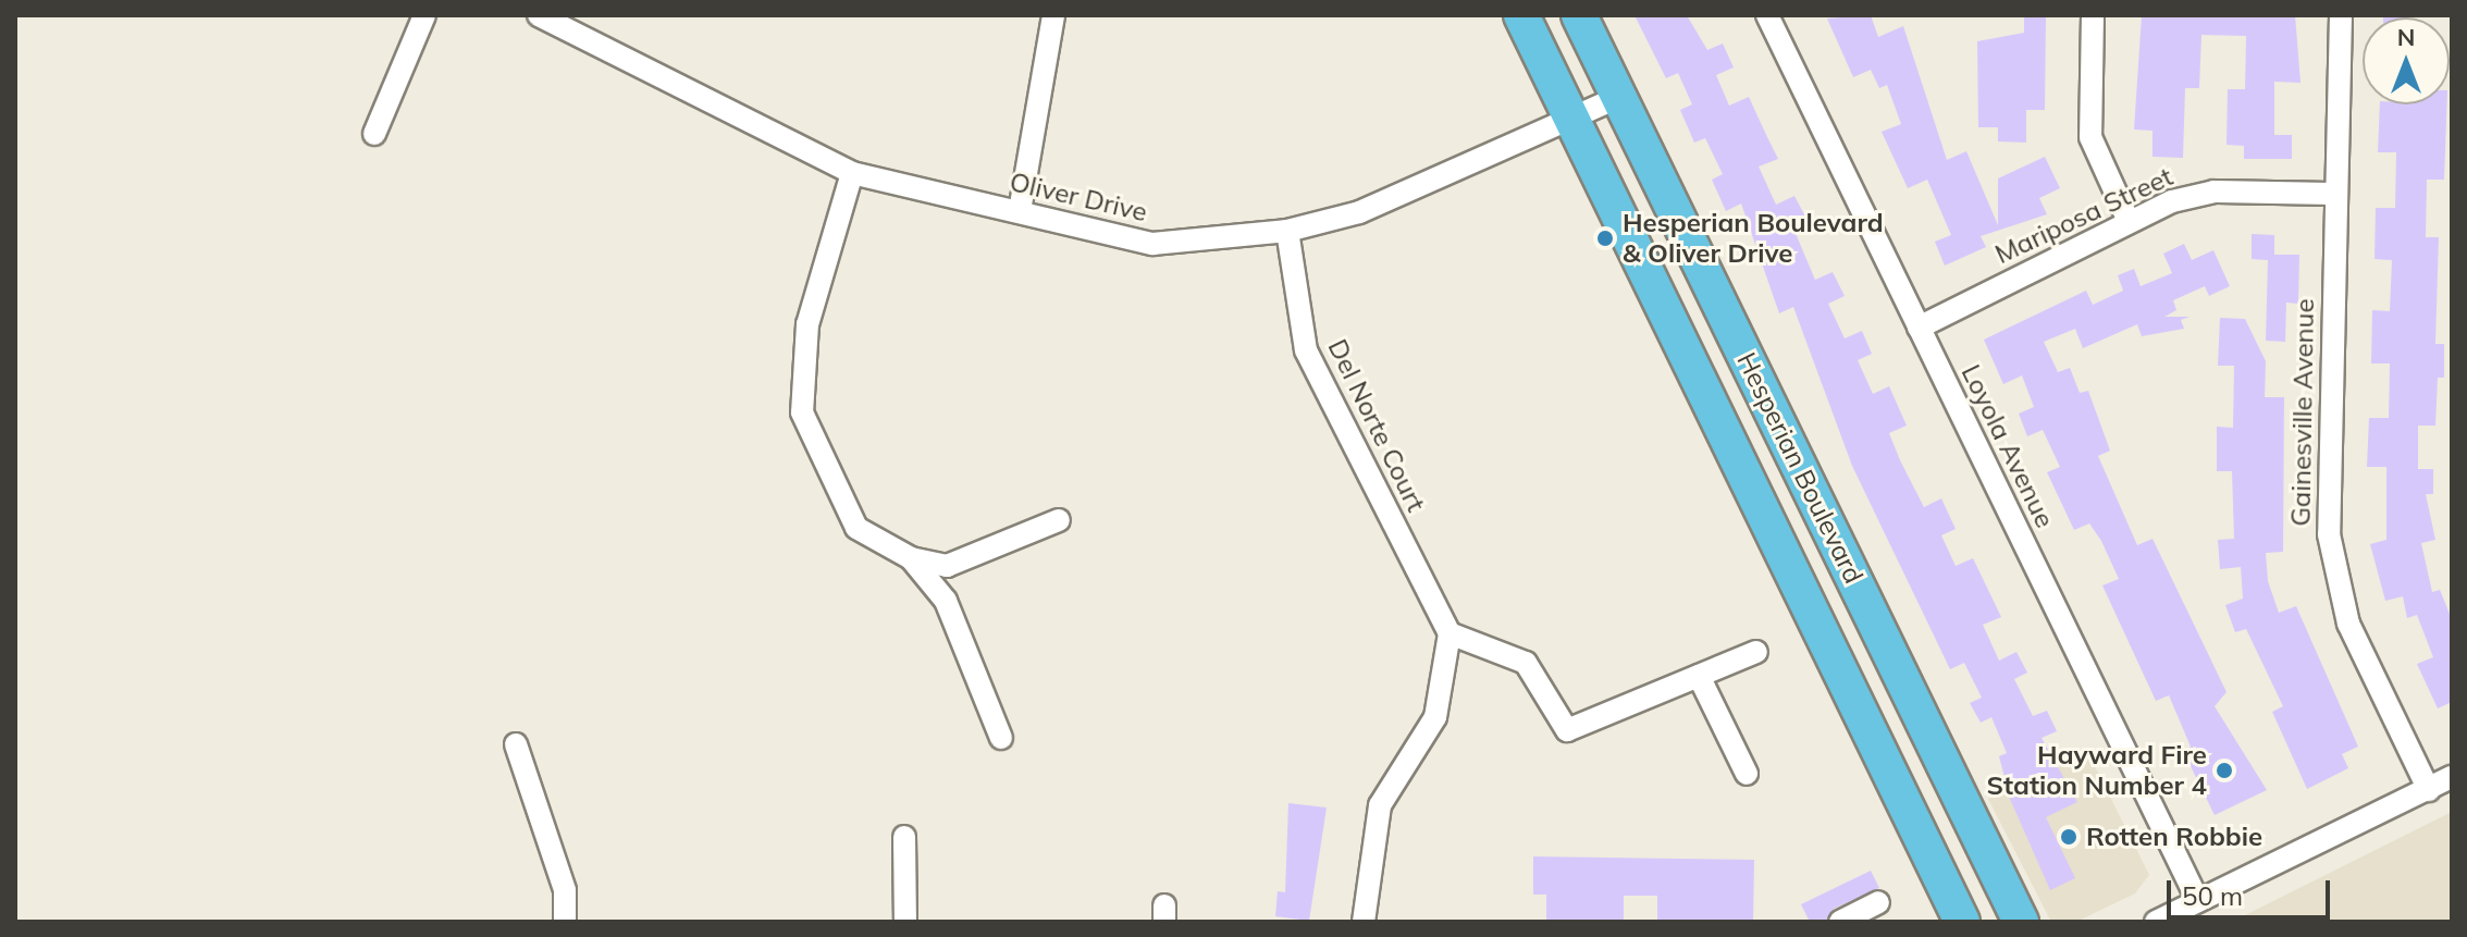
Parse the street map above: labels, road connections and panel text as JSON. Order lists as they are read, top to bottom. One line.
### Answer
{"streets":{"main road":["Hesperian Boulevard"],"street":["Oliver Drive","Mariposa Street","Gainesville Avenue","Del Norte Court","Loyola Avenue"]},"crossings":[["Oliver Drive","Del Norte Court"],["Oliver Drive","Hesperian Boulevard"],["Mariposa Street","Gainesville Avenue"],["Mariposa Street","Loyola Avenue"]],"places":["Hesperian Boulevard & Oliver Drive","Hayward Fire Station Number 4","Rotten Robbie"],"scale_bar":"50 m","north":"top"}
